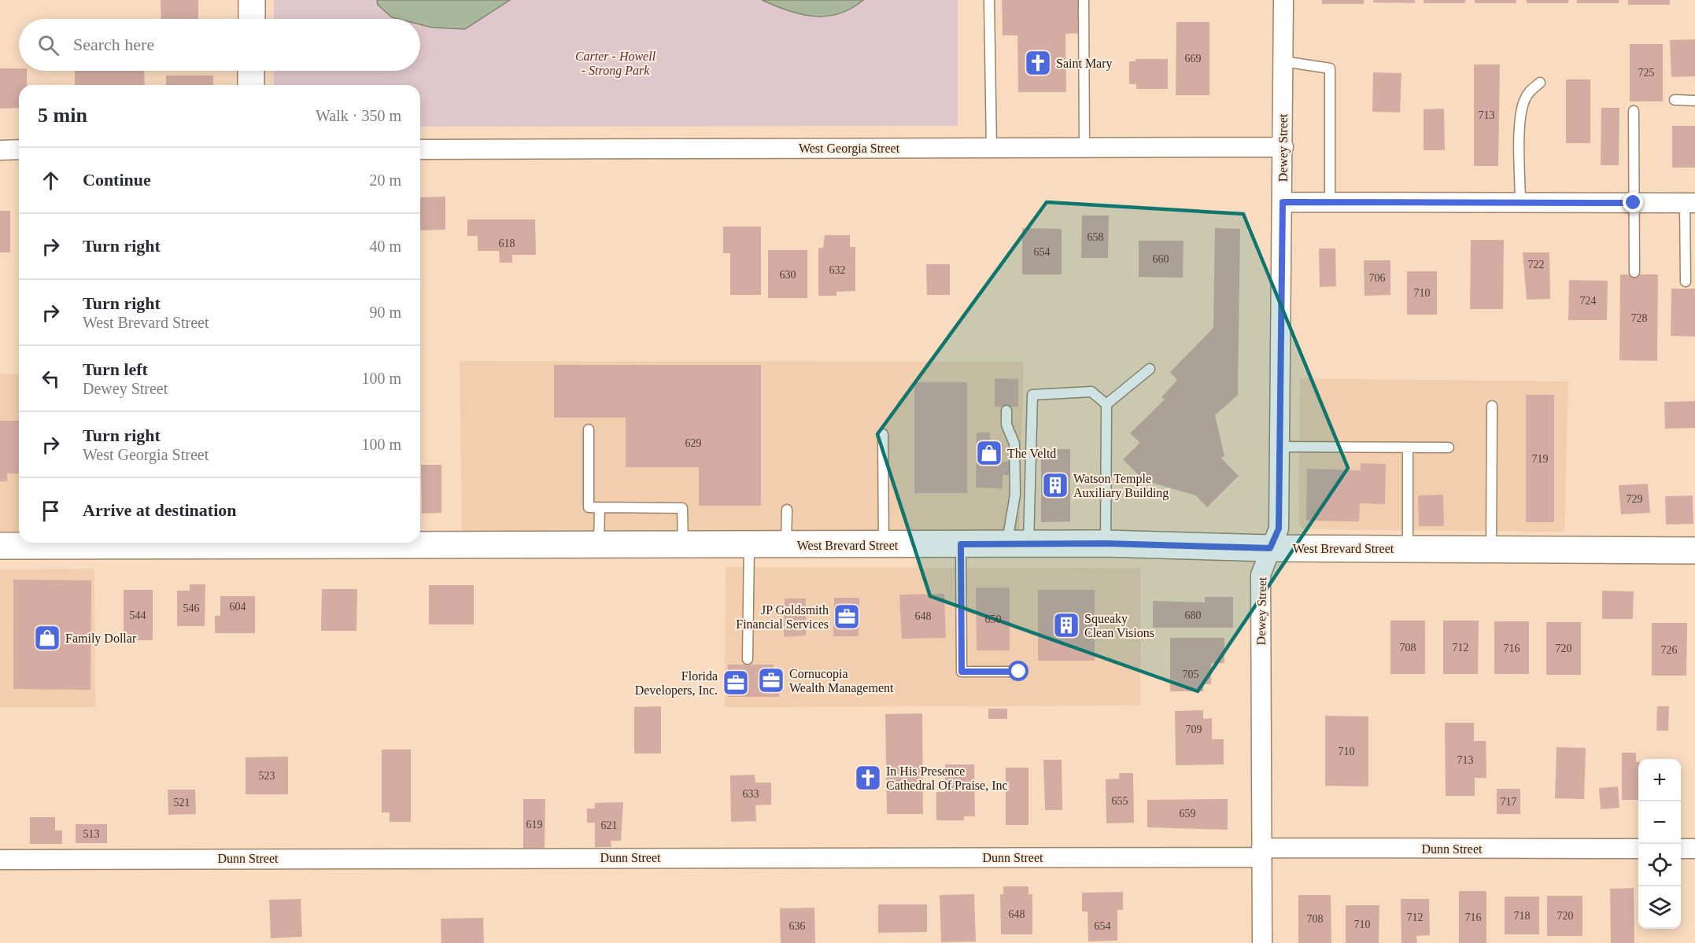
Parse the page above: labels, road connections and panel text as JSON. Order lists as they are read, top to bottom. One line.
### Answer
{"streets":{"street":["West Georgia Street","Dewey Street","West Brevard Street","Dunn Street"]},"crossings":[["West Georgia Street","Dewey Street"],["Dewey Street","West Brevard Street"],["Dewey Street","Dunn Street"]],"parks":["Carter - Howell - Strong Park"],"places":{"church":["Saint Mary","In His Presence Cathedral Of Praise, Inc"],"shop":["The Veltd","Family Dollar"],"building":["Watson Temple Auxiliary Building","Squeaky Clean Visions"],"office":["JP Goldsmith Financial Services","Cornucopia Wealth Management","Florida Developers, Inc."]},"house_numbers":["669","725","713","658","618","654","660","722","632","630","706","710","724","728","629","719","729","604","546","544","680","648","650","708","712","716","720","726","705","709","710","713","523","633","655","717","521","659","619","621","513","648","718","720","712","716","708","710","636","654"],"page":{"search":"Search here","heading":["5 min","Walk · 350 m"],"list":[["Continue","20 m"],["Turn right","40 m"],["Turn right","West Brevard Street","90 m"],["Turn left","Dewey Street","100 m"],["Turn right","West Georgia Street","100 m"],"Arrive at destination"],"map_buttons":["+","−"]}}
